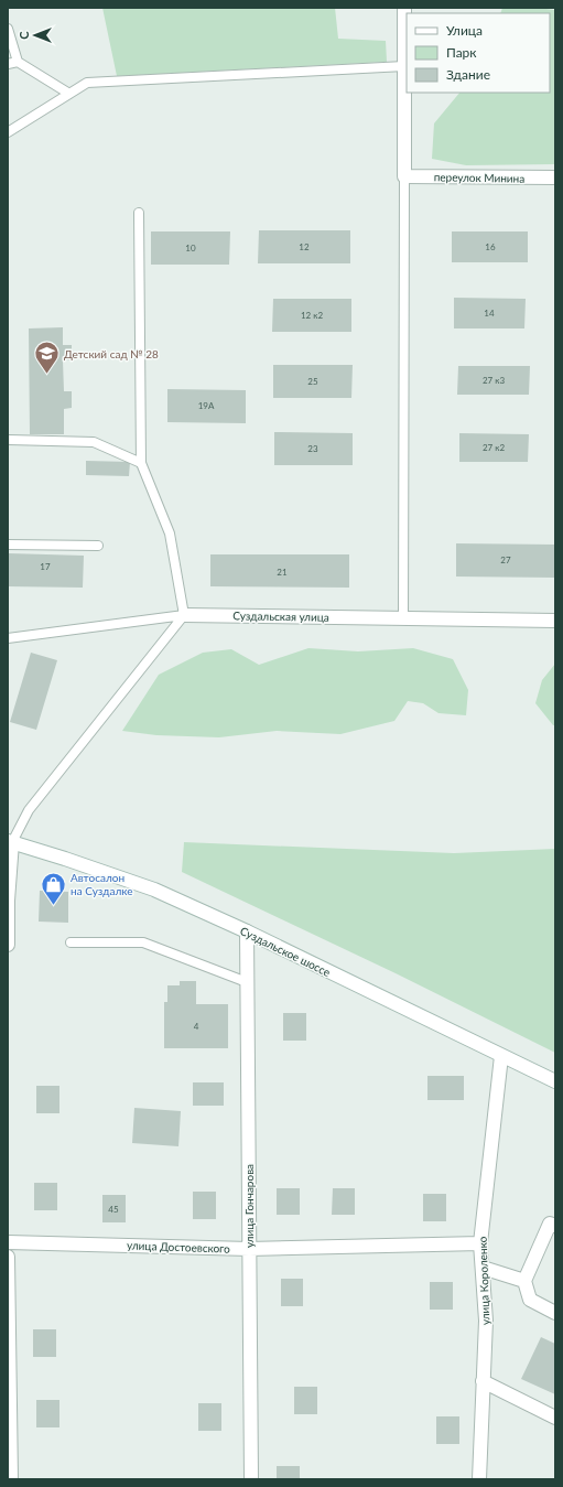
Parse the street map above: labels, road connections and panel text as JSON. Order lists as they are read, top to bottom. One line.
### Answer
{"streets":{"street":["переулок Минина","Суздальская улица","Суздальское шоссе","улица Гончарова","улица Достоевского","улица Короленко"]},"crossings":[["Суздальское шоссе","улица Гончарова"],["Суздальское шоссе","улица Короленко"],["улица Гончарова","улица Достоевского"],["улица Достоевского","улица Короленко"]],"places":{"school or university":["Детский сад № 28"],"shop":["Автосалон на Суздалке"]},"house_numbers":["12","16","10","14","12 к2","27 к3","25","19А","27 к2","23","27","17","21","4","45"],"legend":["Улица","Парк","Здание"],"north":"left"}
